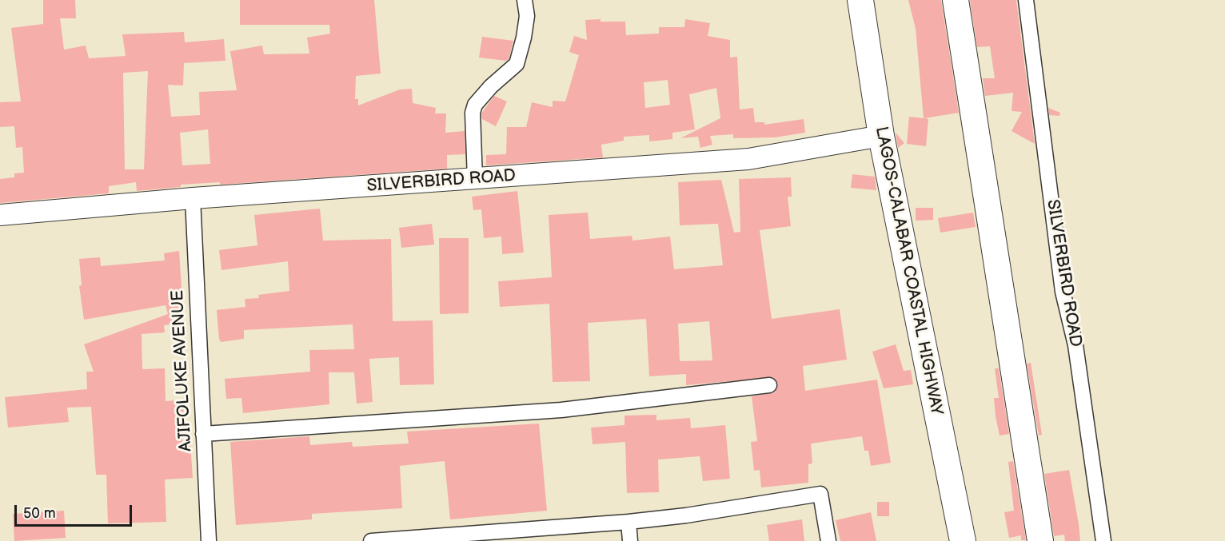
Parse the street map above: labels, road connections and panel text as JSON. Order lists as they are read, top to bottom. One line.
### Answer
{"streets":{"highway":["LAGOS-CALABAR COASTAL HIGHWAY"],"street":["SILVERBIRD ROAD","AJIFOLUKE AVENUE"]},"crossings":[["SILVERBIRD ROAD","LAGOS-CALABAR COASTAL HIGHWAY"],["SILVERBIRD ROAD","AJIFOLUKE AVENUE"]],"scale_bar":"50 m"}
